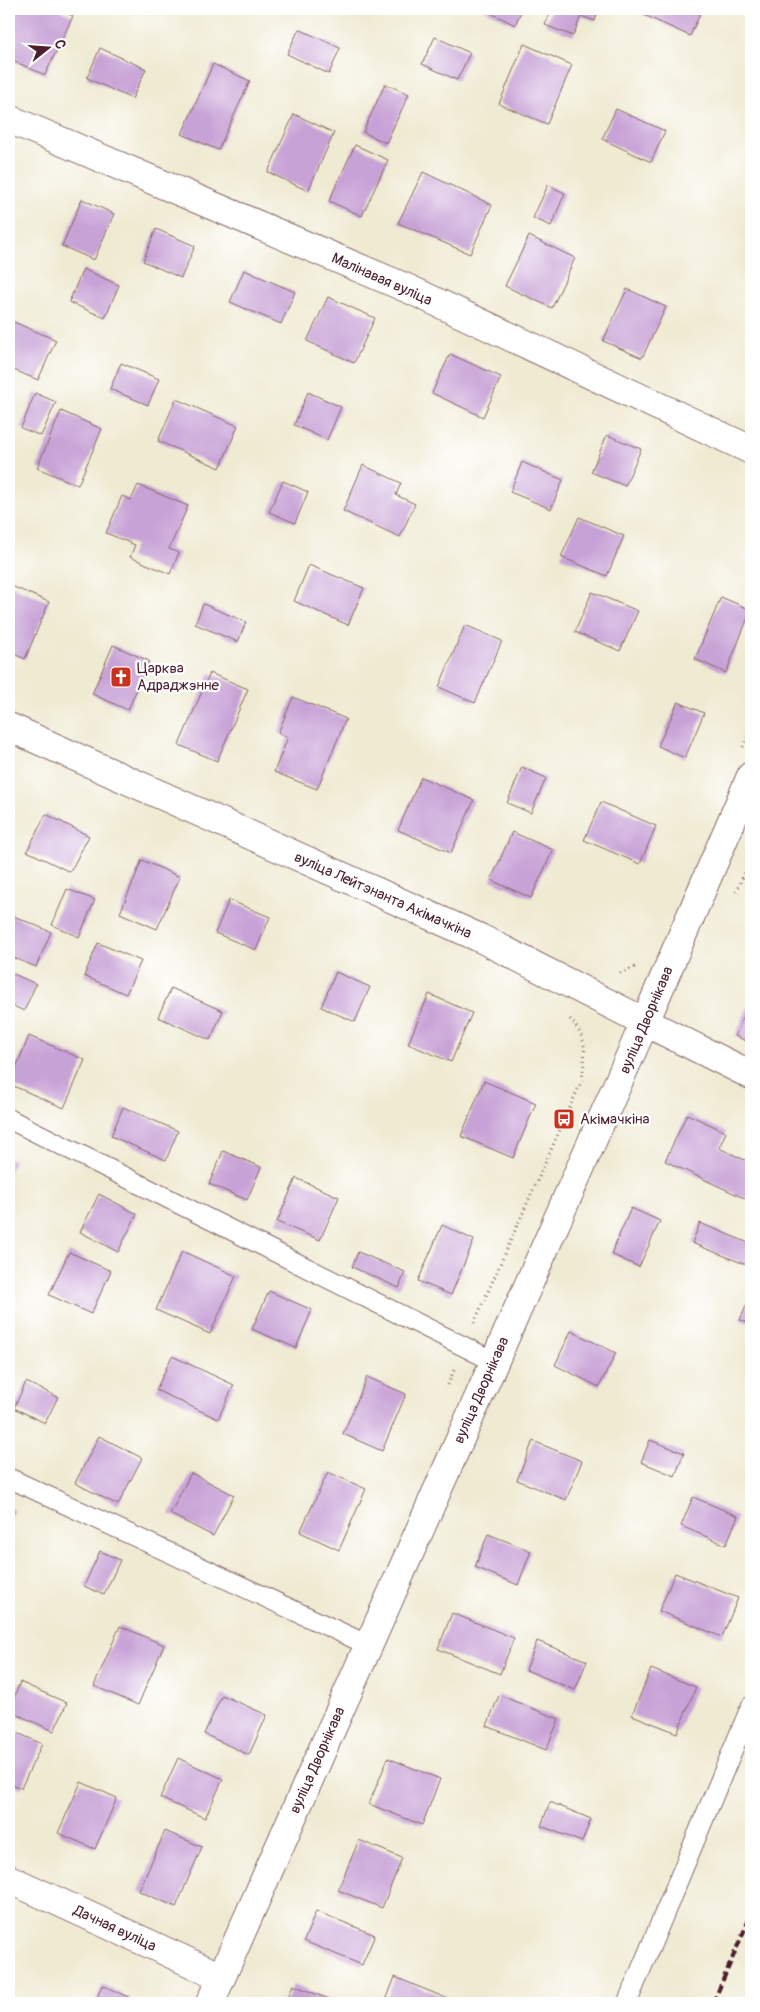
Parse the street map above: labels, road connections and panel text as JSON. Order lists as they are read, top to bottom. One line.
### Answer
{"streets":{"main road":["Малінавая вуліца","вуліца Лейтэнанта Акімачкіна","вуліца Дворнікава","Дачная вуліца"]},"crossings":[["вуліца Лейтэнанта Акімачкіна","вуліца Дворнікава"],["вуліца Дворнікава","Дачная вуліца"]],"places":{"church":["Царква Адраджэнне"],"bus stop":["Акімачкіна"]},"north":"right"}
